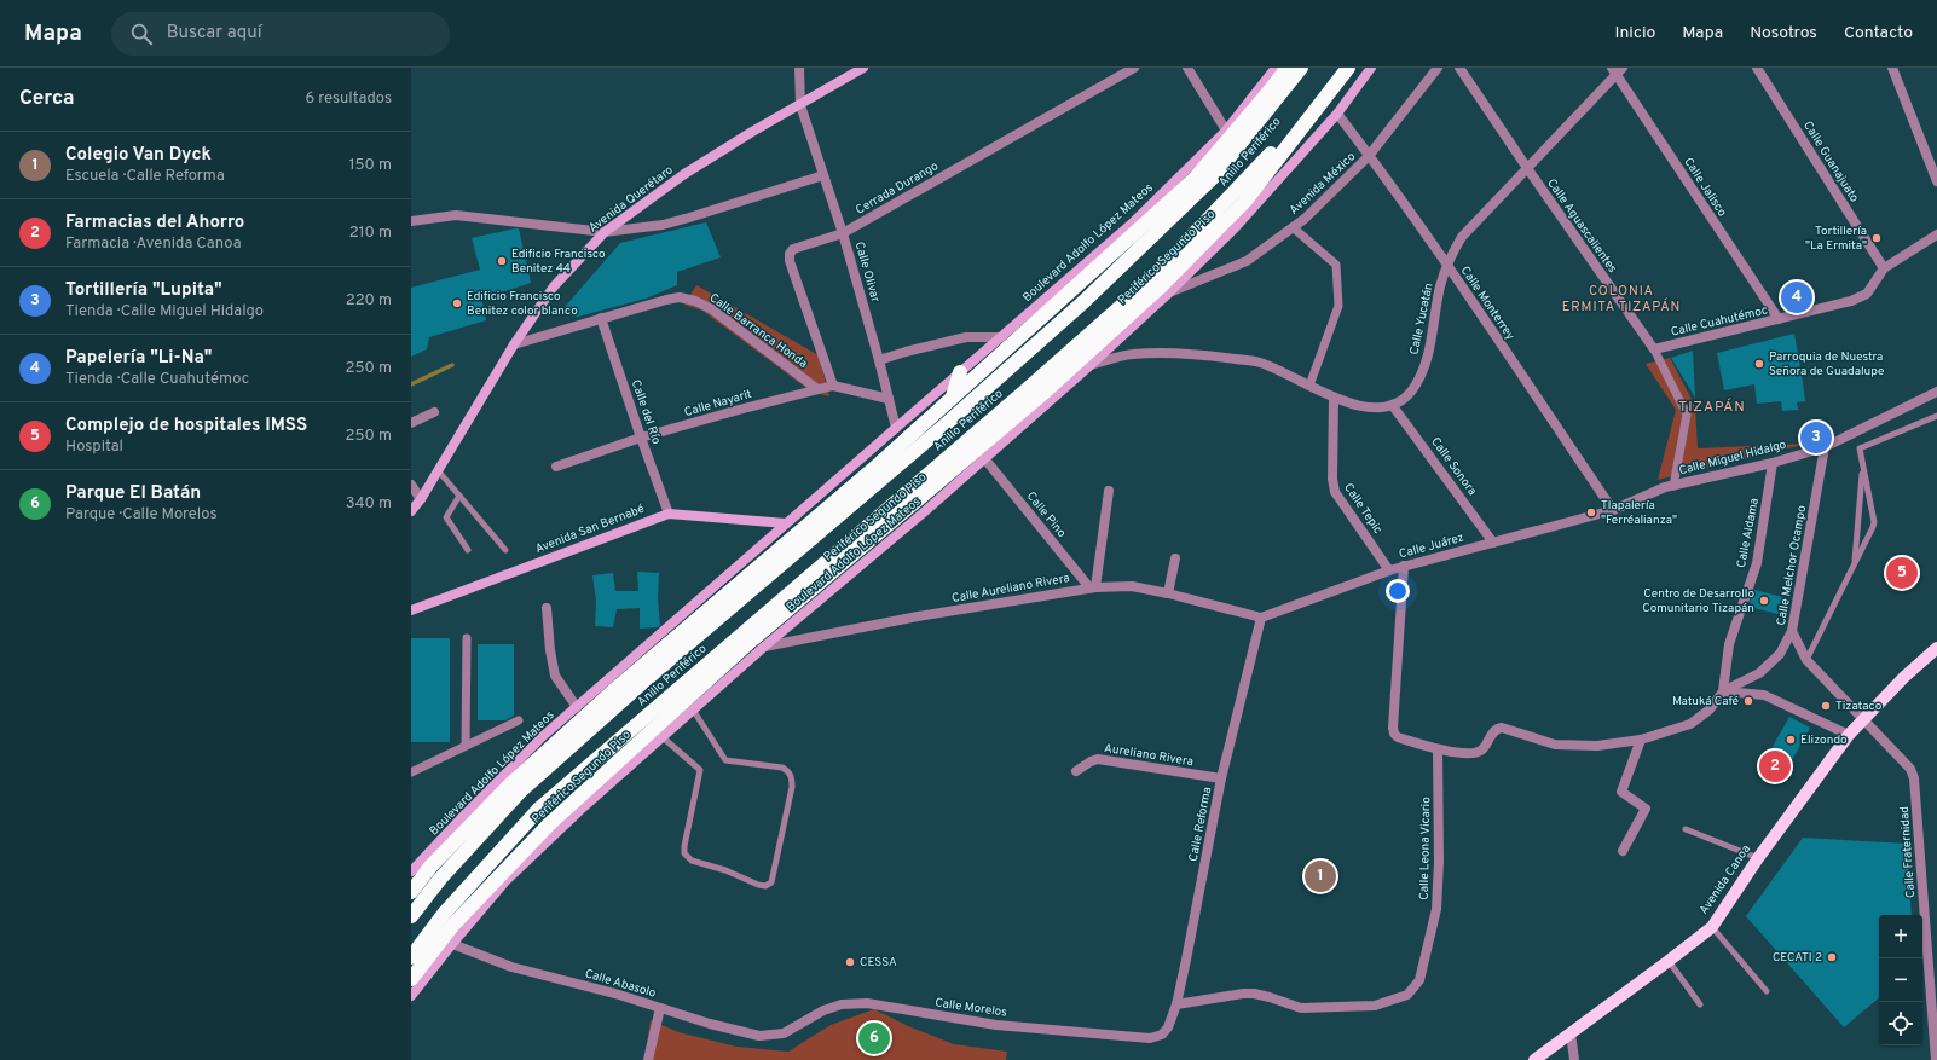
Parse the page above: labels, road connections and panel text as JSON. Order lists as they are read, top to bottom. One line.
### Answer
{"streets":{"highway":["Anillo Periférico","Periférico Segundo Piso"],"main road":["Avenida Querétaro","Boulevard Adolfo López Mateos","Avenida San Bernabé","Avenida Canoa"],"street":["Calle Guanajuato","Avenida México","Calle Jalisco","Cerrada Durango","Calle Aguascalientes","Calle Olivar","Calle Monterrey","Calle Yucatán","Calle Cuahutémoc","Calle Barranca Honda","Calle Nayarit","Calle del Río","Calle Miguel Hidalgo","Calle Sonora","Calle Tepic","Calle Pino","Calle Aldama","Calle Juárez","Calle Melchor Ocampo","Calle Aureliano Rivera","Aureliano Rivera","Calle Reforma","Calle Leona Vicario","Calle Fraternidad","Calle Abasolo","Calle Morelos"]},"crossings":[["Calle Guanajuato","Calle Cuahutémoc"],["Avenida México","Boulevard Adolfo López Mateos"],["Avenida México","Calle Monterrey"],["Calle Jalisco","Calle Yucatán"],["Calle Jalisco","Calle Cuahutémoc"],["Cerrada Durango","Calle Olivar"],["Cerrada Durango","Calle Nayarit"],["Avenida Querétaro","Calle Olivar"],["Avenida Querétaro","Calle Barranca Honda"],["Calle Aguascalientes","Calle Yucatán"],["Calle Aguascalientes","Calle Cuahutémoc"],["Calle Aguascalientes","Calle Miguel Hidalgo"],["Boulevard Adolfo López Mateos","Calle Olivar"],["Boulevard Adolfo López Mateos","Calle Monterrey"],["Boulevard Adolfo López Mateos","Calle Pino"],["Boulevard Adolfo López Mateos","Avenida San Bernabé"],["Boulevard Adolfo López Mateos","Calle Aureliano Rivera"],["Boulevard Adolfo López Mateos","Calle Abasolo"],["Calle Olivar","Calle Nayarit"],["Calle Monterrey","Calle Yucatán"],["Calle Monterrey","Calle Miguel Hidalgo"],["Calle Monterrey","Calle Juárez"],["Calle Yucatán","Calle Sonora"],["Calle Barranca Honda","Calle Nayarit"],["Calle Barranca Honda","Calle del Río"],["Calle Nayarit","Calle del Río"],["Calle del Río","Avenida San Bernabé"],["Calle Miguel Hidalgo","Calle Aldama"],["Calle Miguel Hidalgo","Calle Juárez"],["Calle Miguel Hidalgo","Calle Melchor Ocampo"],["Calle Sonora","Calle Juárez"],["Calle Tepic","Calle Juárez"],["Calle Pino","Calle Aureliano Rivera"],["Calle Juárez","Calle Aureliano Rivera"],["Calle Juárez","Calle Reforma"],["Calle Melchor Ocampo","Calle Fraternidad"],["Calle Melchor Ocampo","Avenida Canoa"],["Calle Aureliano Rivera","Calle Reforma"],["Aureliano Rivera","Calle Reforma"],["Calle Reforma","Calle Leona Vicario"],["Calle Reforma","Calle Morelos"],["Calle Fraternidad","Avenida Canoa"],["Calle Abasolo","Calle Morelos"]],"districts":["COLONIA ERMITA TIZAPÁN","TIZAPÁN"],"places":["Tortillería \"La Ermita\"","Edificio Francisco Benitez 44","Edificio Francisco Benitez color blanco","Parroquia de Nuestra Señora de Guadalupe","Tlapalería \"Ferréalianza\"","Centro de Desarrollo Comunitario Tizapán","Matuká Café","Tizataco","Elizondo","CECATI 2","CESSA"],"page":{"header":"Mapa","search":"Buscar aquí","nav":["Inicio","Mapa","Nosotros","Contacto"],"heading":["Cerca","6 resultados"],"list":[{"mark":"1","name":"Colegio Van Dyck","note":"Escuela · Calle Reforma","value":"150 m"},{"mark":"2","name":"Farmacias del Ahorro","note":"Farmacia · Avenida Canoa","value":"210 m"},{"mark":"3","name":"Tortillería \"Lupita\"","note":"Tienda · Calle Miguel Hidalgo","value":"220 m"},{"mark":"4","name":"Papelería \"Li-Na\"","note":"Tienda · Calle Cuahutémoc","value":"250 m"},{"mark":"5","name":"Complejo de hospitales IMSS","note":"Hospital","value":"250 m"},{"mark":"6","name":"Parque El Batán","note":"Parque · Calle Morelos","value":"340 m"}],"pins":["4","3","5","2","1","6"],"map_buttons":["+","−"]}}
